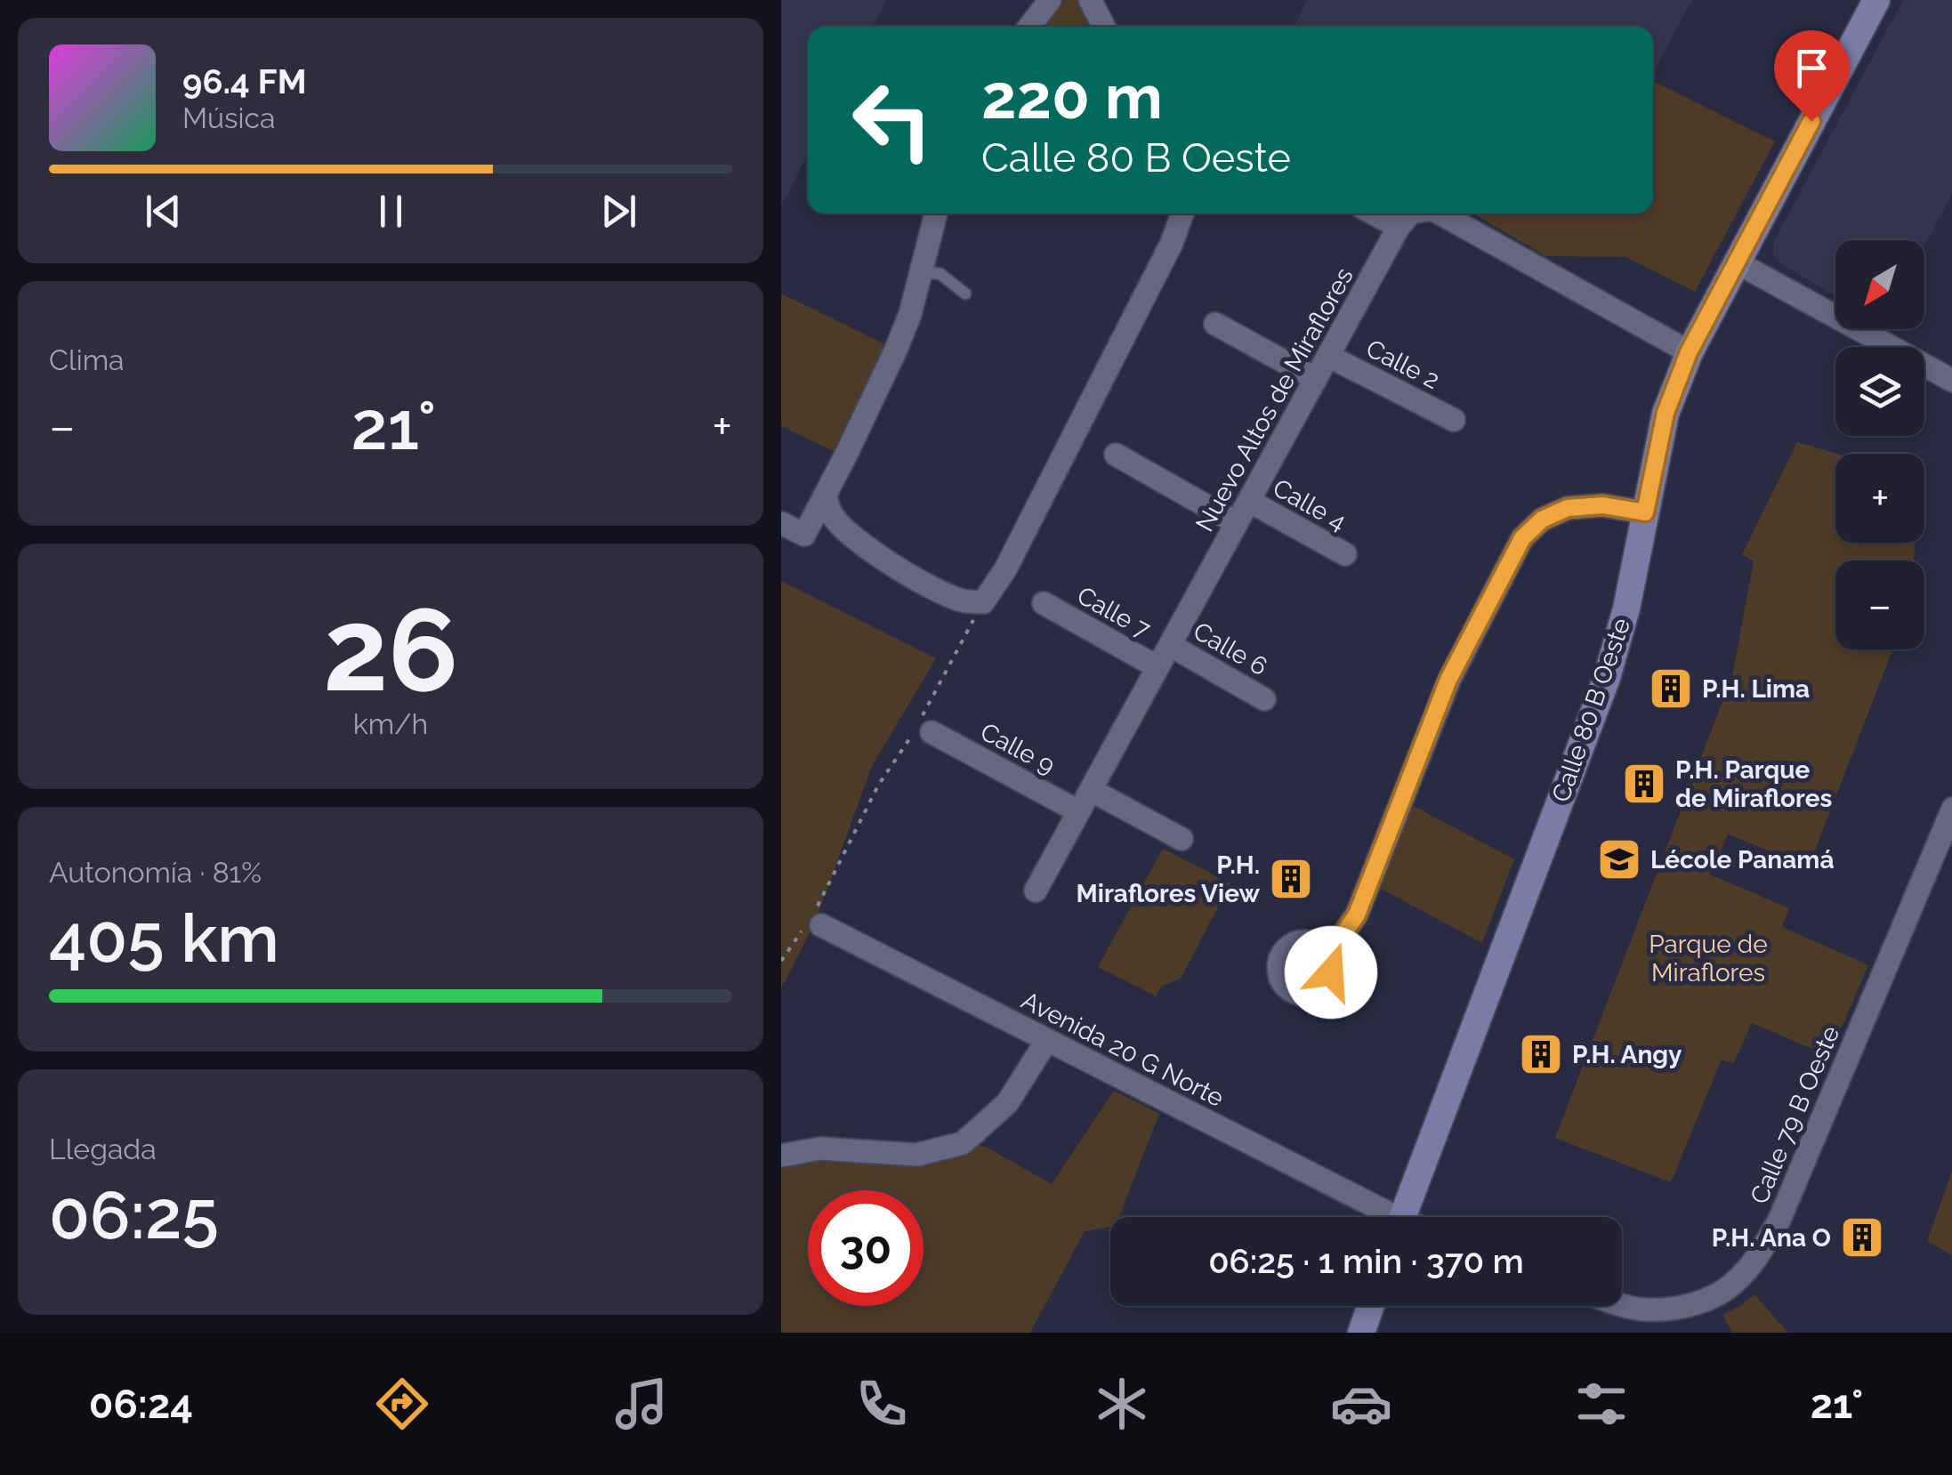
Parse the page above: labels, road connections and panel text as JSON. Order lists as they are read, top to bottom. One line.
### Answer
{"streets":{"street":["Calle 2","Nuevo Altos de Miraflores","Calle 4","Calle 7","Calle 6","Calle 80 B Oeste","Calle 9","Avenida 20 G Norte","Calle 79 B Oeste"]},"crossings":[["Calle 2","Nuevo Altos de Miraflores"],["Nuevo Altos de Miraflores","Calle 4"],["Nuevo Altos de Miraflores","Calle 7"],["Nuevo Altos de Miraflores","Calle 6"],["Nuevo Altos de Miraflores","Calle 9"]],"parks":["Parque de Miraflores"],"places":{"building":["P.H. Lima","P.H. Parque de Miraflores","P.H. Miraflores View","P.H. Angy","P.H. Ana O"],"school or university":["Lécole Panamá"]},"north":"bottom left","page":{"turn":["220 m","Calle 80 B Oeste"],"song":["96.4 FM","Música"],"map_buttons":["+","−"],"tile":["Clima",["26","km/h"],["Autonomía · 81%","405 km"],["Llegada","06:25"]],"heat":["−","21°","+"],"limit":"30","trip":"06:25 · 1 min · 370 m","tabs":["06:24","21°"]}}
